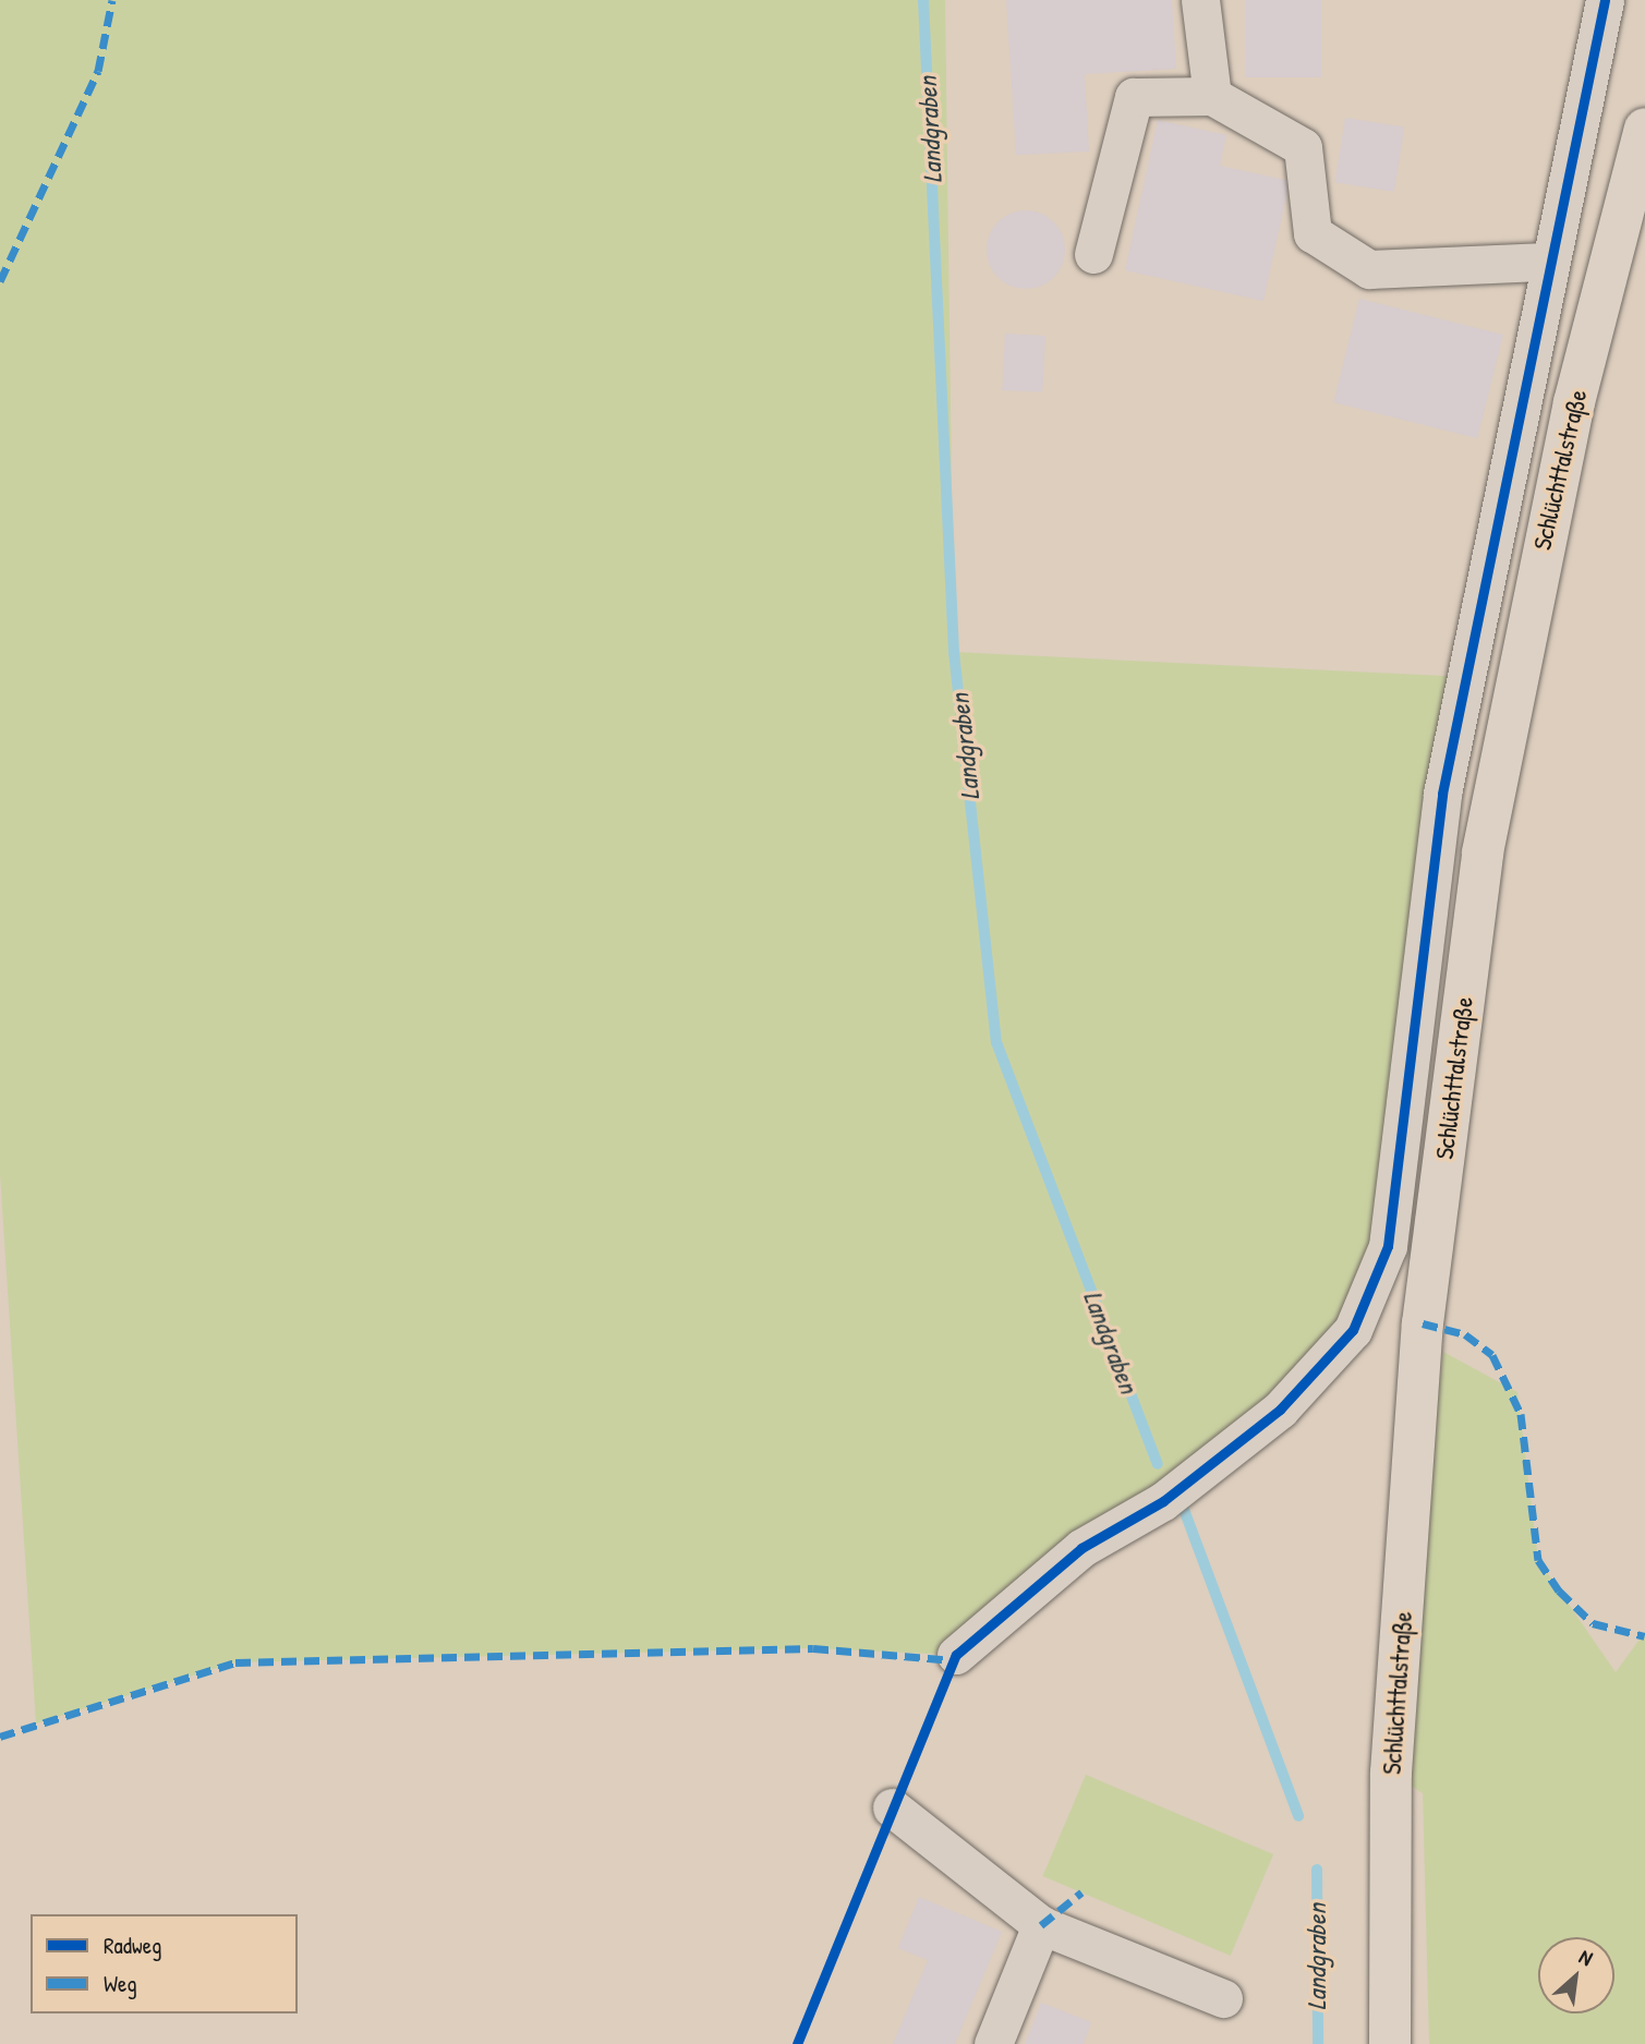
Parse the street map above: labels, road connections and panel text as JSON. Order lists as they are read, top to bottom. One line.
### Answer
{"streets":{"main road":["Schlüchttalstraße"]},"water":["Landgraben"],"legend":["Radweg","Weg"],"north":"top right"}
